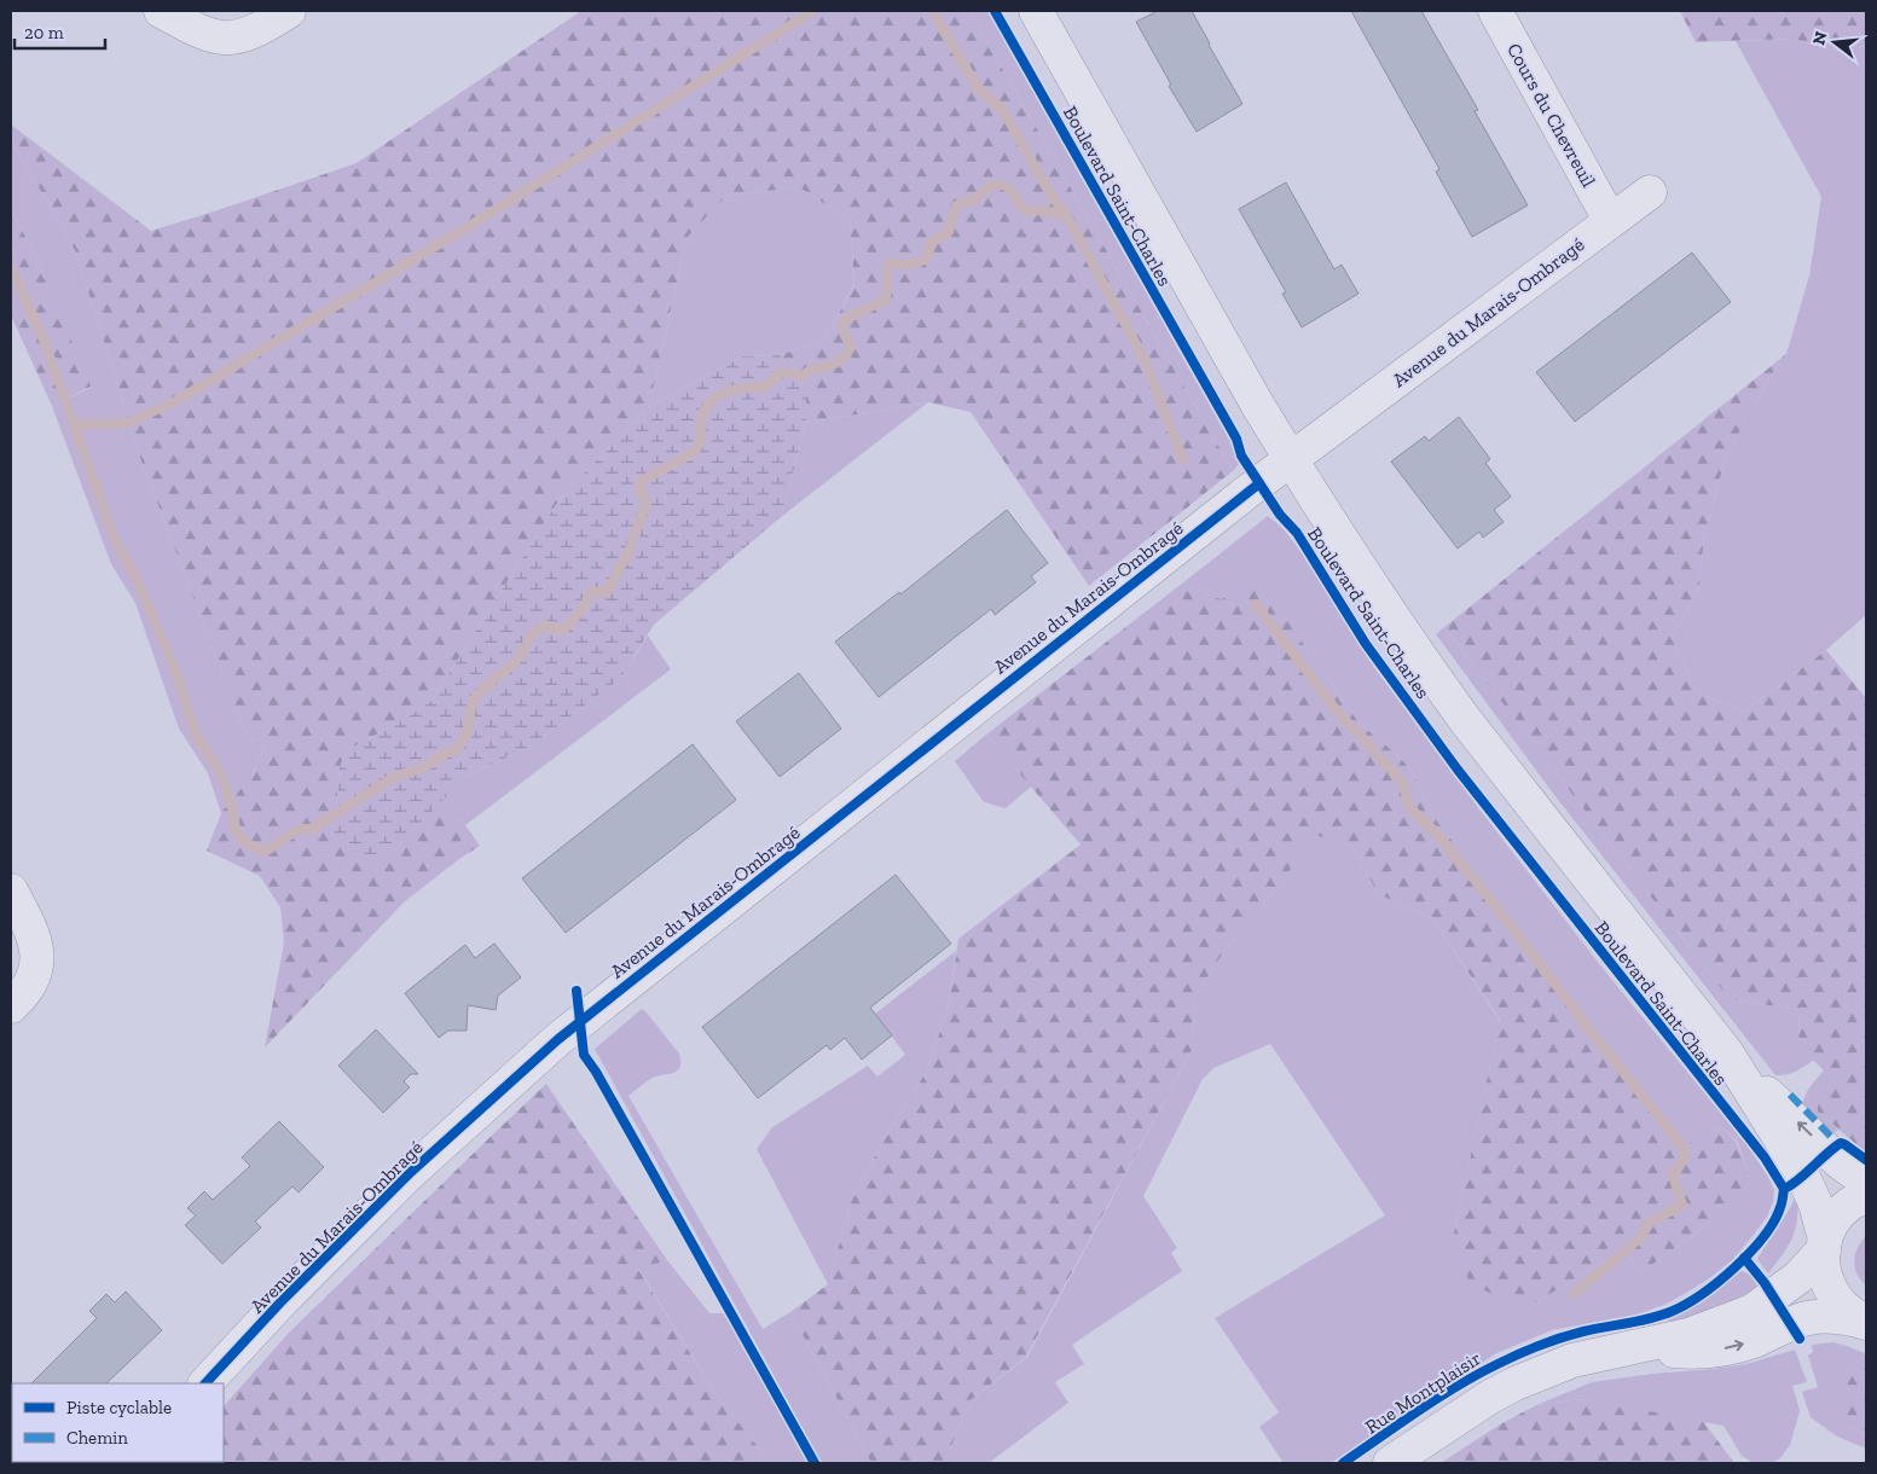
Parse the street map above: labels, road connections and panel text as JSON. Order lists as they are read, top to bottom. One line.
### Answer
{"streets":{"street":["Cours du Chevreuil","Boulevard Saint-Charles","Avenue du Marais-Ombragé","Rue Montplaisir"]},"crossings":[["Cours du Chevreuil","Avenue du Marais-Ombragé"],["Boulevard Saint-Charles","Avenue du Marais-Ombragé"],["Boulevard Saint-Charles","Rue Montplaisir"]],"legend":["Piste cyclable","Chemin"],"scale_bar":"20 m","north":"left"}
